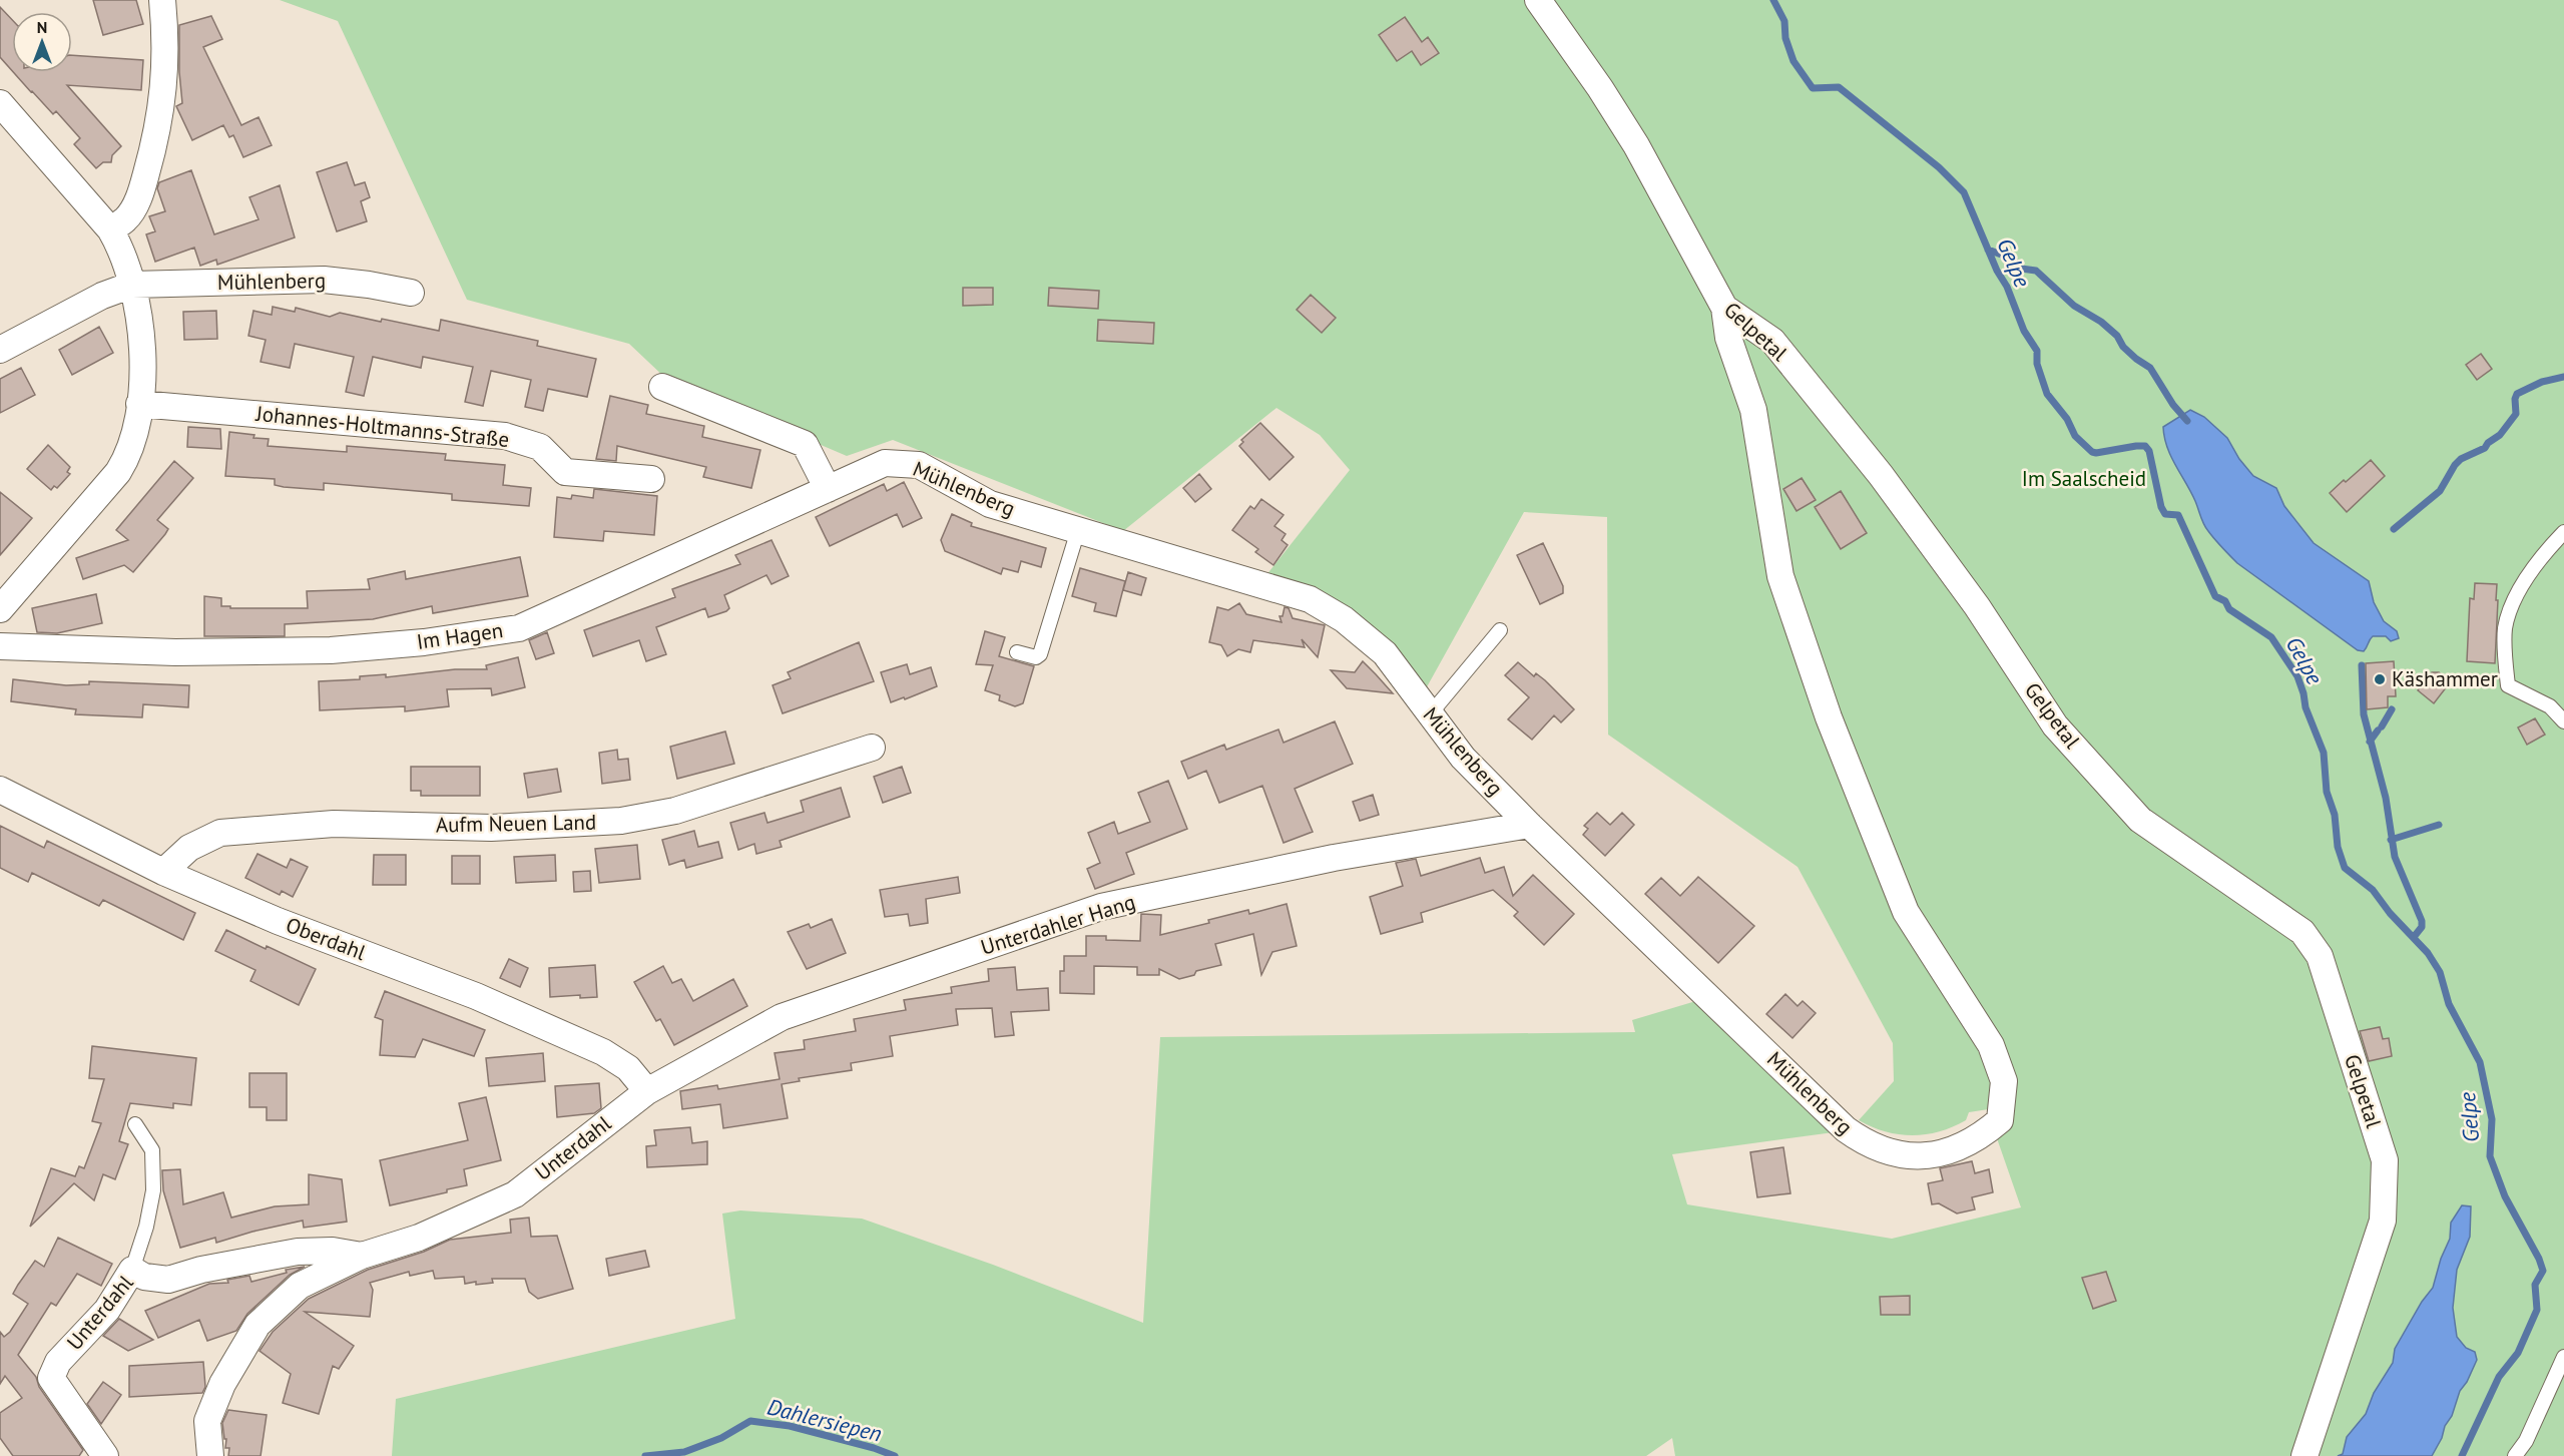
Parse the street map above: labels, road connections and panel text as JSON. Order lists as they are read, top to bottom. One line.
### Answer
{"streets":{"street":["Mühlenberg","Gelpetal","Johannes-Holtmanns-Straße","Im Hagen","Aufm Neuen Land","Unterdahler Hang","Oberdahl","Unterdahl"]},"crossings":[["Mühlenberg","Gelpetal"],["Mühlenberg","Im Hagen"],["Mühlenberg","Unterdahler Hang"],["Aufm Neuen Land","Oberdahl"],["Unterdahler Hang","Oberdahl"],["Unterdahler Hang","Unterdahl"],["Oberdahl","Unterdahl"]],"water":["Gelpe","Dahlersiepen"],"parks":["Im Saalscheid"],"places":["Käshammer"],"north":"top"}
